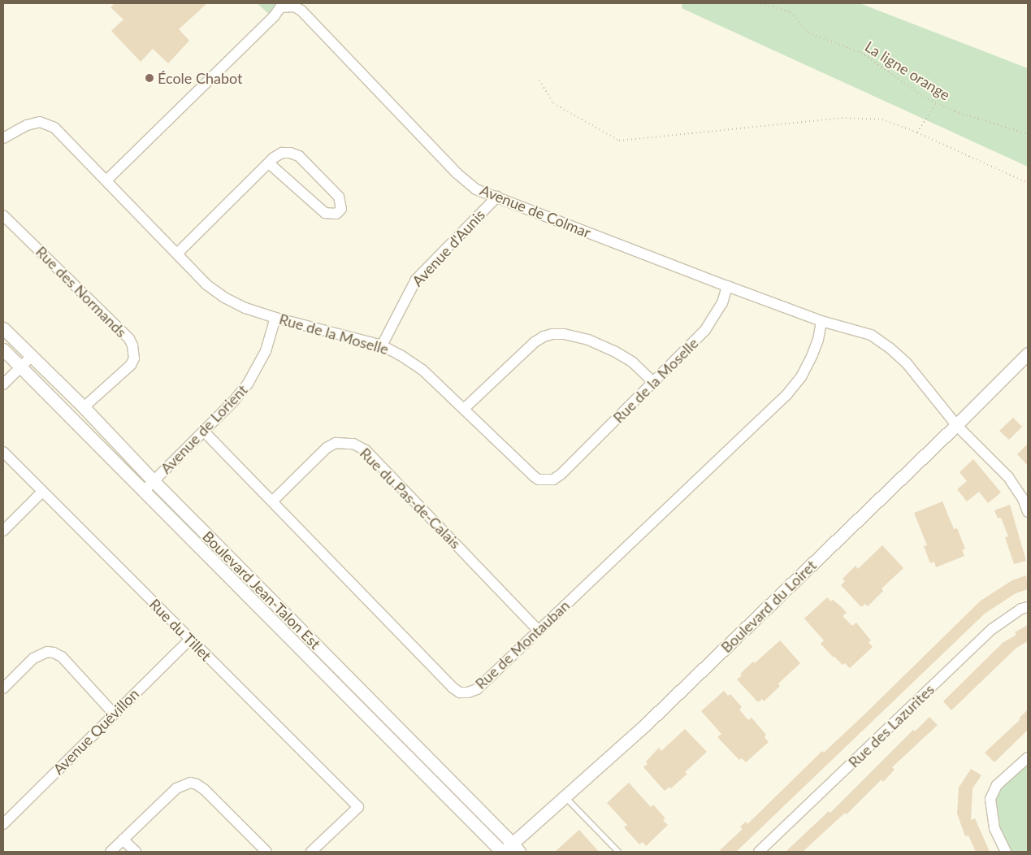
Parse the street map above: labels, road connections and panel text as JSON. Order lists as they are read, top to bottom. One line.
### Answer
{"streets":{"street":["Avenue de Colmar","Avenue d'Aunis","Rue des Normands","Rue de la Moselle","Avenue de Lorient","Rue du Pas-de-Calais","Boulevard Jean-Talon Est","Boulevard du Loiret","Rue du Tillet","Rue de Montauban","Rue des Lazurites","Avenue Quévillon"],"path":["La ligne orange"]},"crossings":[["Avenue de Colmar","Avenue d'Aunis"],["Avenue de Colmar","Rue de la Moselle"],["Avenue de Colmar","Boulevard du Loiret"],["Avenue de Colmar","Rue de Montauban"],["Avenue d'Aunis","Rue de la Moselle"],["Rue des Normands","Boulevard Jean-Talon Est"],["Rue de la Moselle","Avenue de Lorient"],["Avenue de Lorient","Boulevard Jean-Talon Est"],["Avenue de Lorient","Rue de Montauban"],["Rue du Pas-de-Calais","Rue de Montauban"],["Boulevard Jean-Talon Est","Boulevard du Loiret"],["Rue du Tillet","Avenue Quévillon"]],"places":["École Chabot"]}
